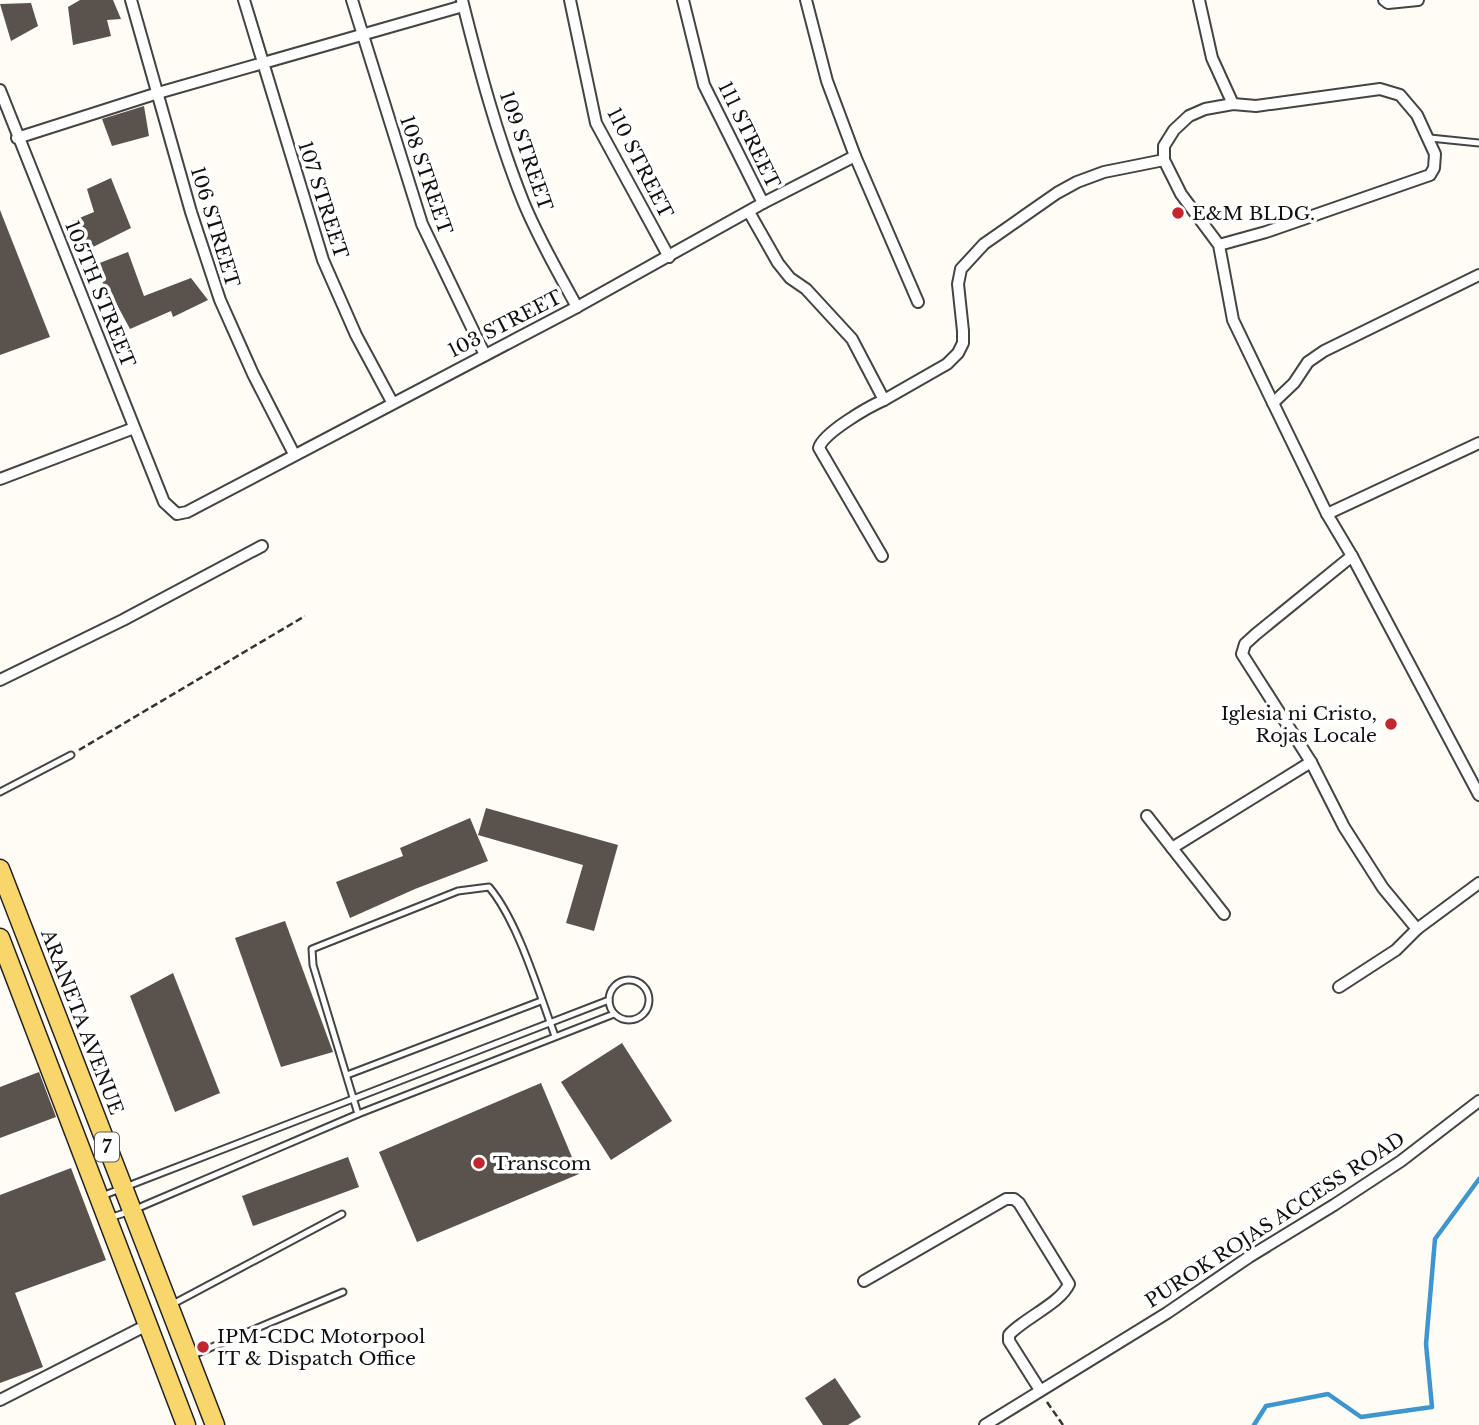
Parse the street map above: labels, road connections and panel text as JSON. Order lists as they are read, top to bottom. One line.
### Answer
{"streets":{"main road":["ARANETA AVENUE","7"],"street":["111 STREET","109 STREET","110 STREET","108 STREET","107 STREET","106 STREET","105TH STREET","103 STREET","PUROK ROJAS ACCESS ROAD"]},"crossings":[["111 STREET","103 STREET"],["109 STREET","103 STREET"],["110 STREET","103 STREET"],["108 STREET","103 STREET"],["107 STREET","103 STREET"],["106 STREET","103 STREET"],["105TH STREET","103 STREET"]],"places":["E&M BLDG.","Iglesia ni Cristo, Rojas Locale","Transcom","IPM-CDC Motorpool IT & Dispatch Office"]}
